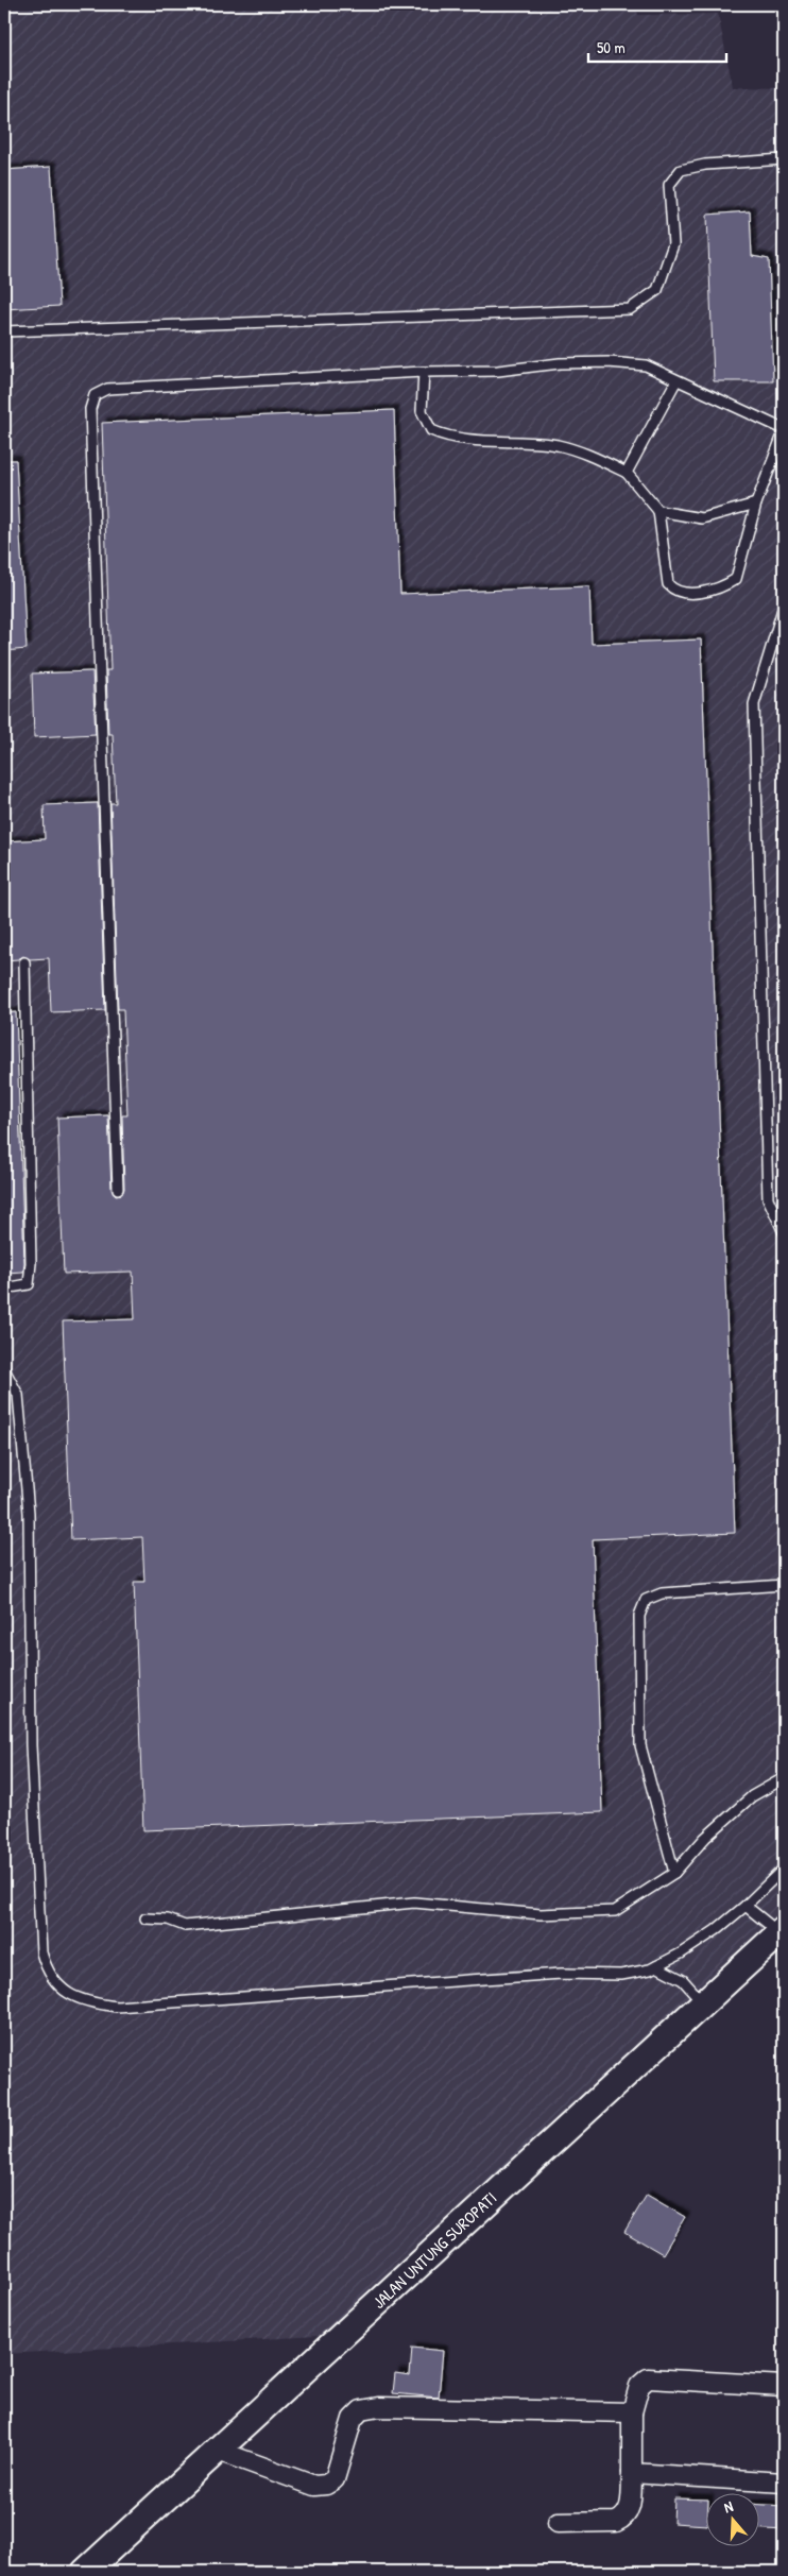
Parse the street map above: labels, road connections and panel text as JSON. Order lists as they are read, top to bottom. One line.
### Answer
{"streets":{"main road":["JALAN UNTUNG SUROPATI"]},"scale_bar":"50 m","north":"top"}
